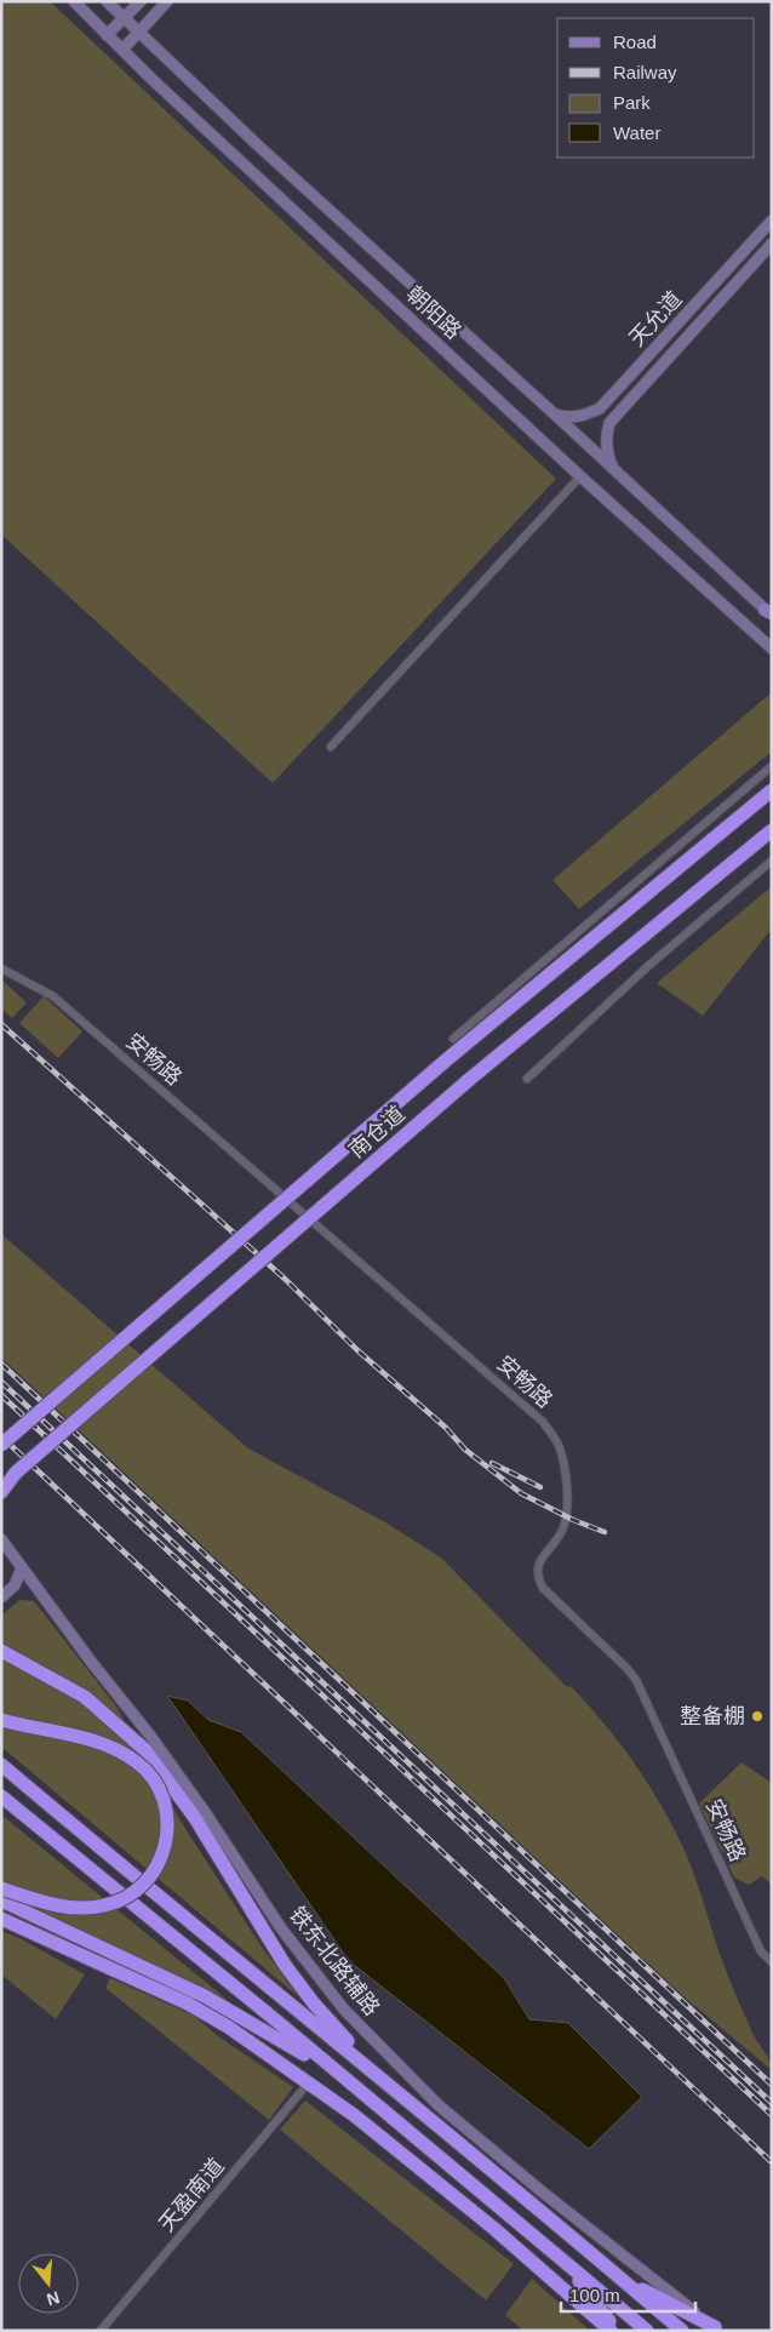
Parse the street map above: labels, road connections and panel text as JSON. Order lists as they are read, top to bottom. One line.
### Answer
{"streets":{"highway":["南仓道"],"main road":["朝阳路","天允道","铁东北路辅路"],"street":["安畅路","天盈南道"]},"crossings":[["朝阳路","天允道"]],"places":["整备棚"],"legend":["Road","Railway","Park","Water"],"scale_bar":"100 m","north":"bottom"}
